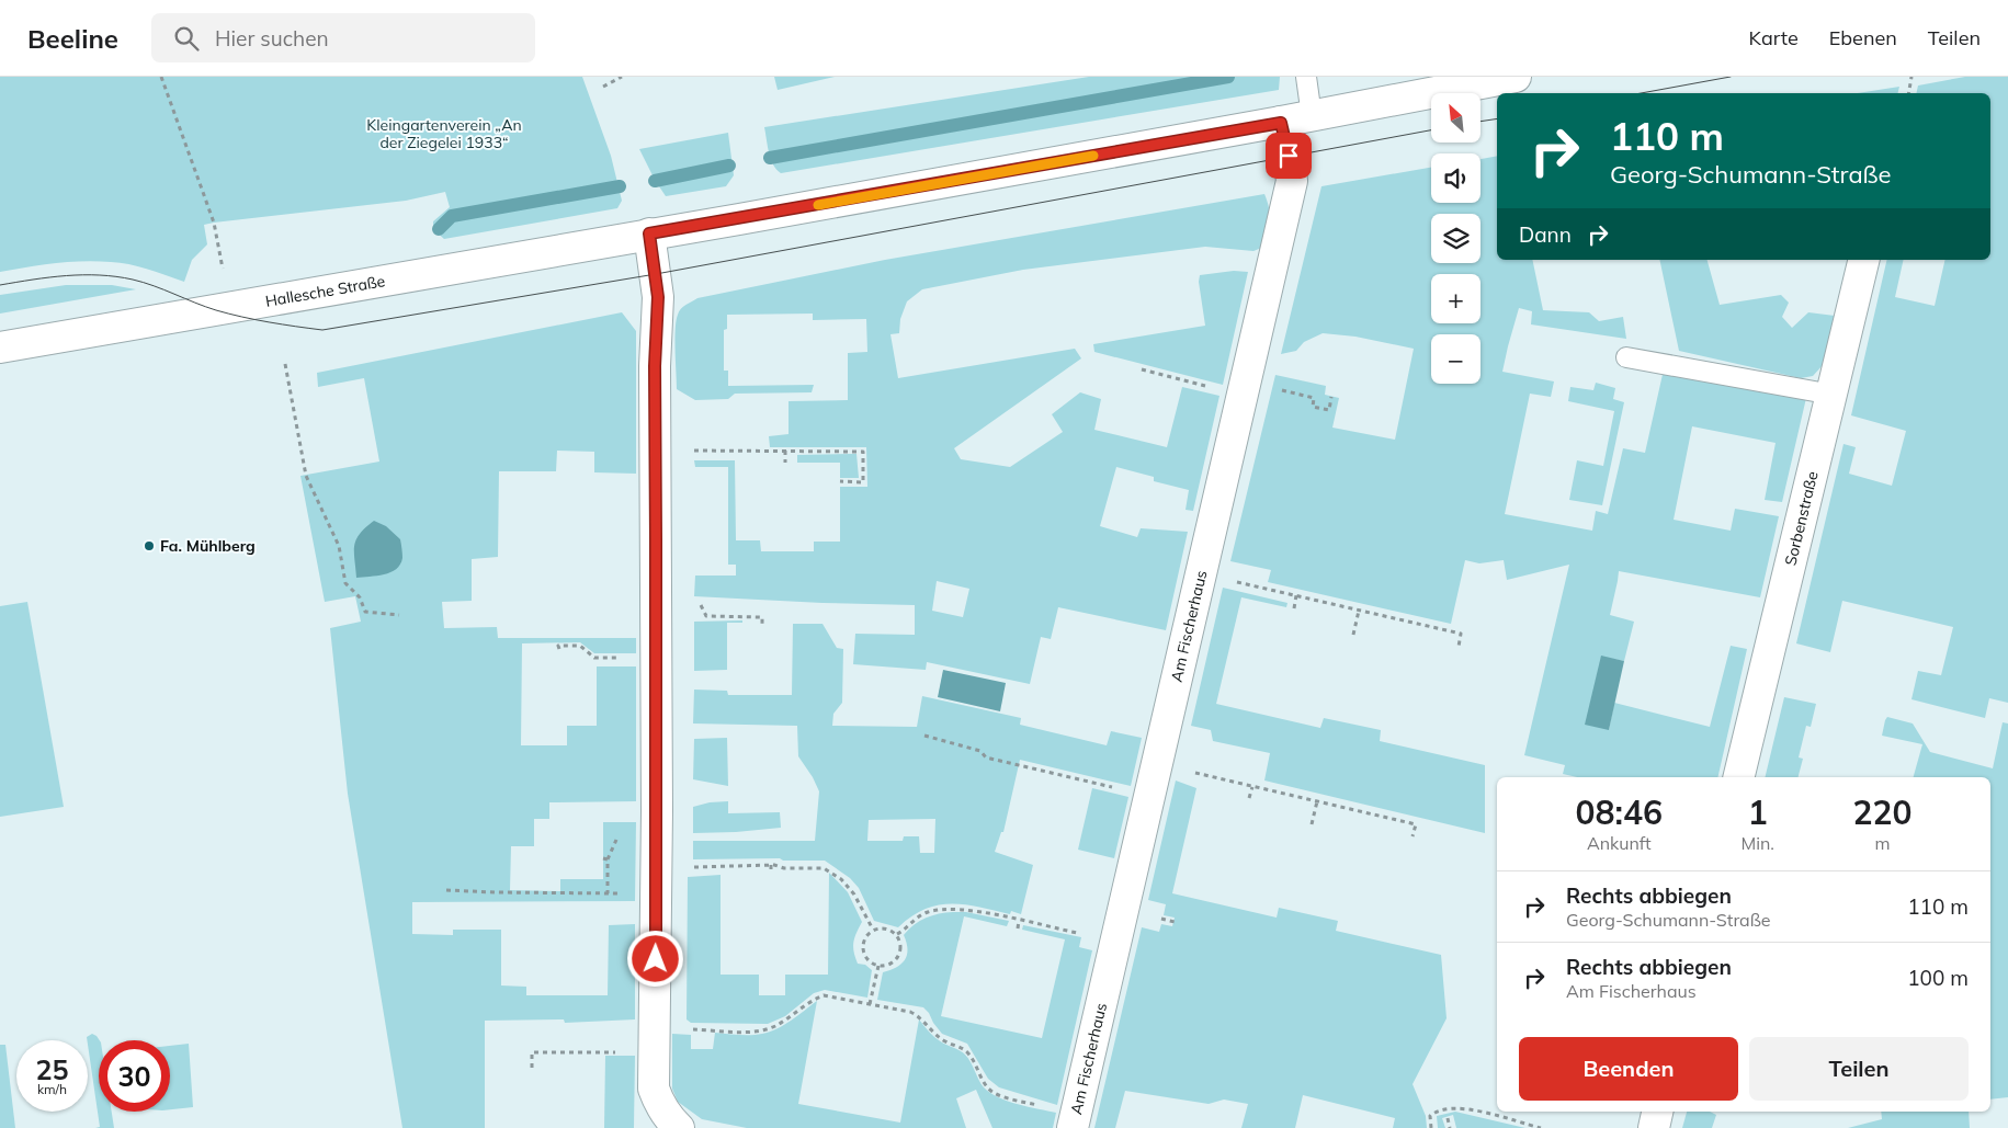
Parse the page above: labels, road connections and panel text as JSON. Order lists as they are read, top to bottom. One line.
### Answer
{"streets":{"street":["Hallesche Straße","Sorbenstraße","Am Fischerhaus"]},"crossings":[["Hallesche Straße","Am Fischerhaus"]],"parks":["Kleingartenverein „An der Ziegelei 1933“"],"places":["Fa. Mühlberg"],"north":"top left","page":{"header":"Beeline","search":"Hier suchen","nav":["Karte","Ebenen","Teilen"],"map_buttons":["+","−"],"turn":["110 m","Georg-Schumann-Straße"],"then":"Dann","eta":["08:46","Ankunft","1","Min.","220","m"],"list":[{"name":"Rechts abbiegen","note":"Georg-Schumann-Straße","value":"110 m"},{"name":"Rechts abbiegen","note":"Am Fischerhaus","value":"100 m"}],"buttons":["Beenden","Teilen"],"speed":"25 km/h","limit":"30"}}
